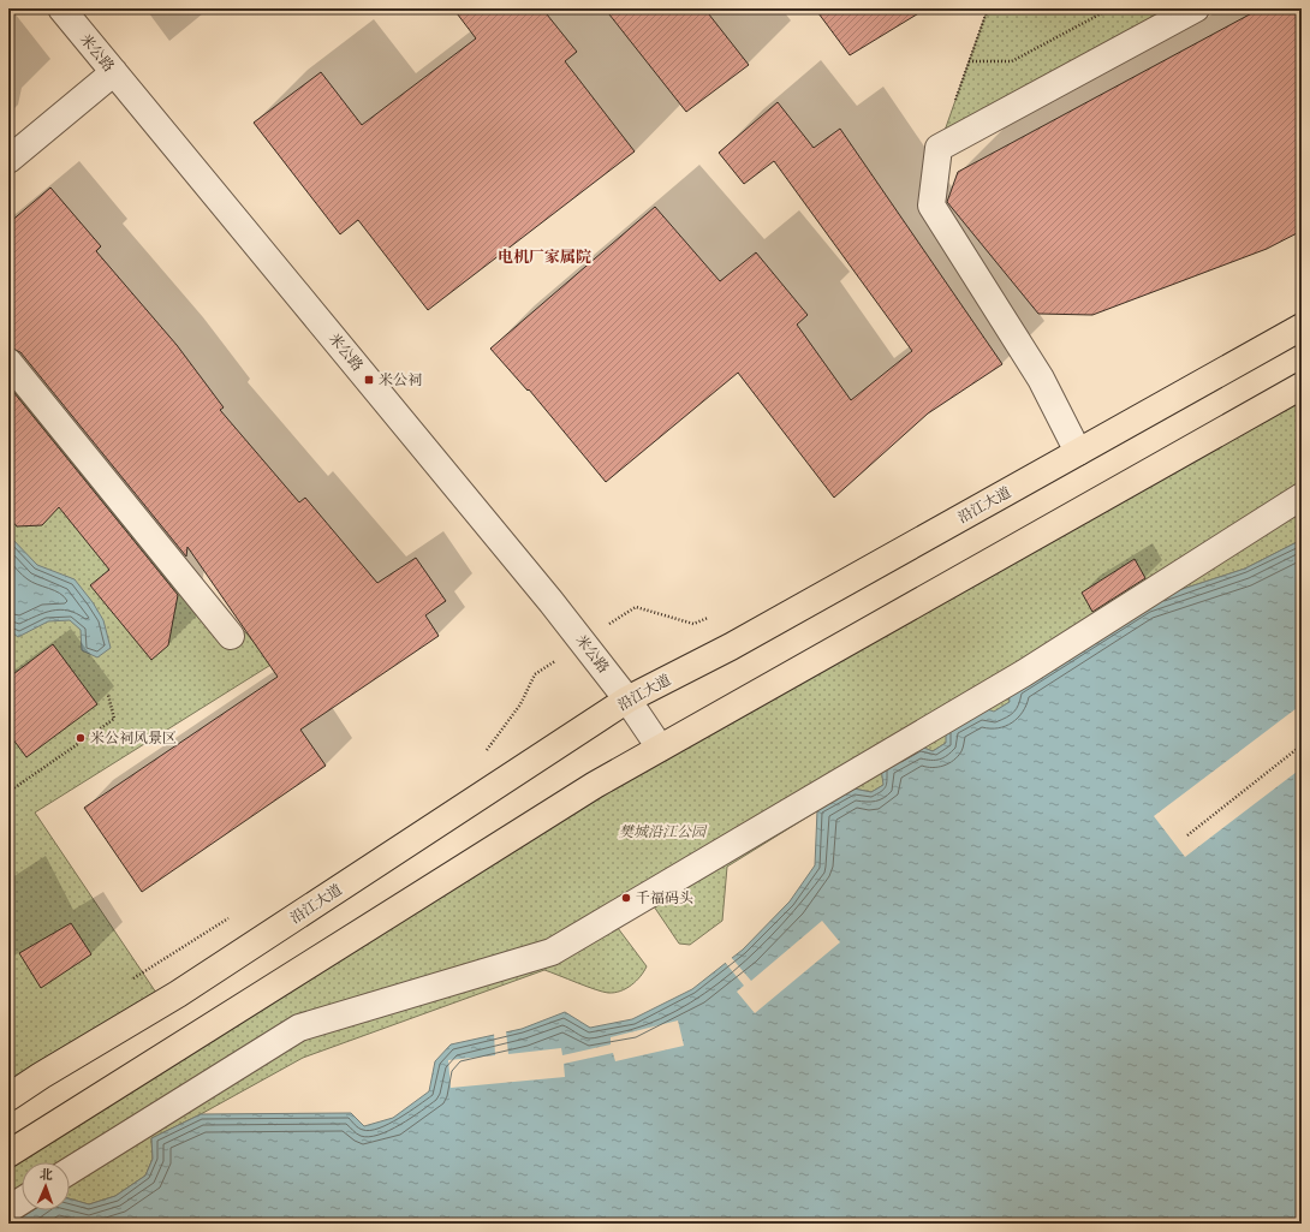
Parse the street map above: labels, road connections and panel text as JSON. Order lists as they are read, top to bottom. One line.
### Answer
{"streets":{"main road":["沿江大道"],"street":["米公路"]},"crossings":[["米公路","沿江大道"]],"districts":["电机厂家属院"],"parks":["樊城沿江公园"],"places":{"transit":["米公祠"],"other":["米公祠风景区","千福码头"]},"north":"top"}
